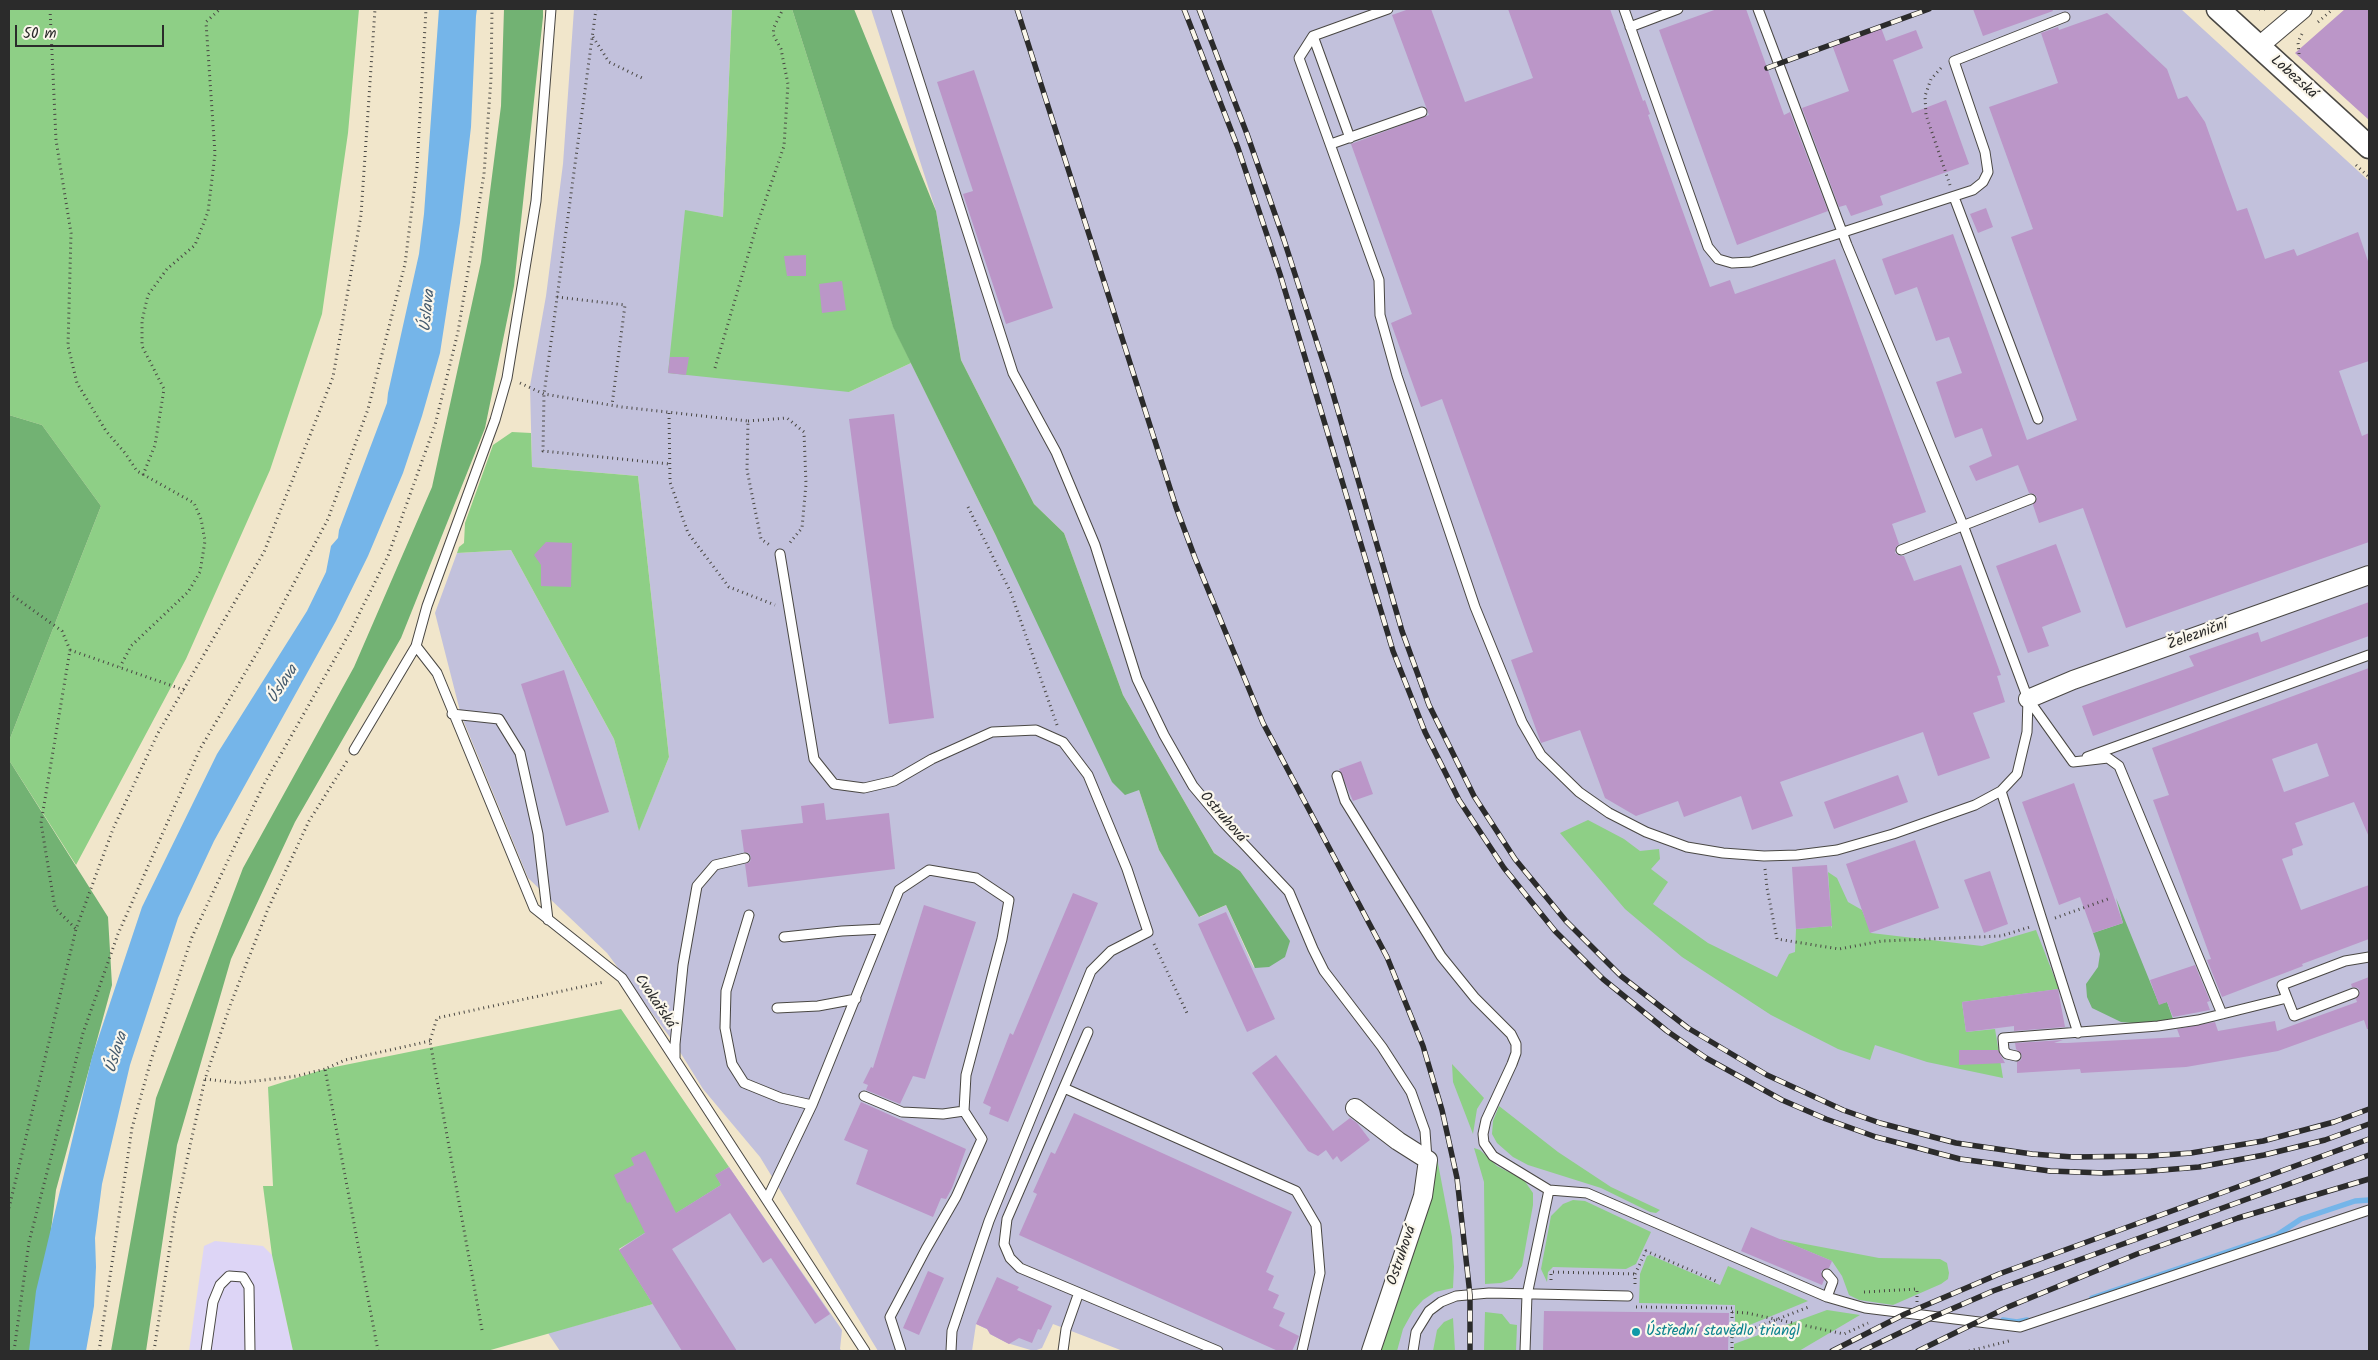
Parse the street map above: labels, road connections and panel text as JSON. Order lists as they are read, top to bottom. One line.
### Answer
{"streets":{"street":["Lobezská","Železniční","Ostruhová"],"lane":["Cvokařská"]},"water":["Úslava"],"places":["Ústřední stavědlo triangl"],"scale_bar":"50 m"}
